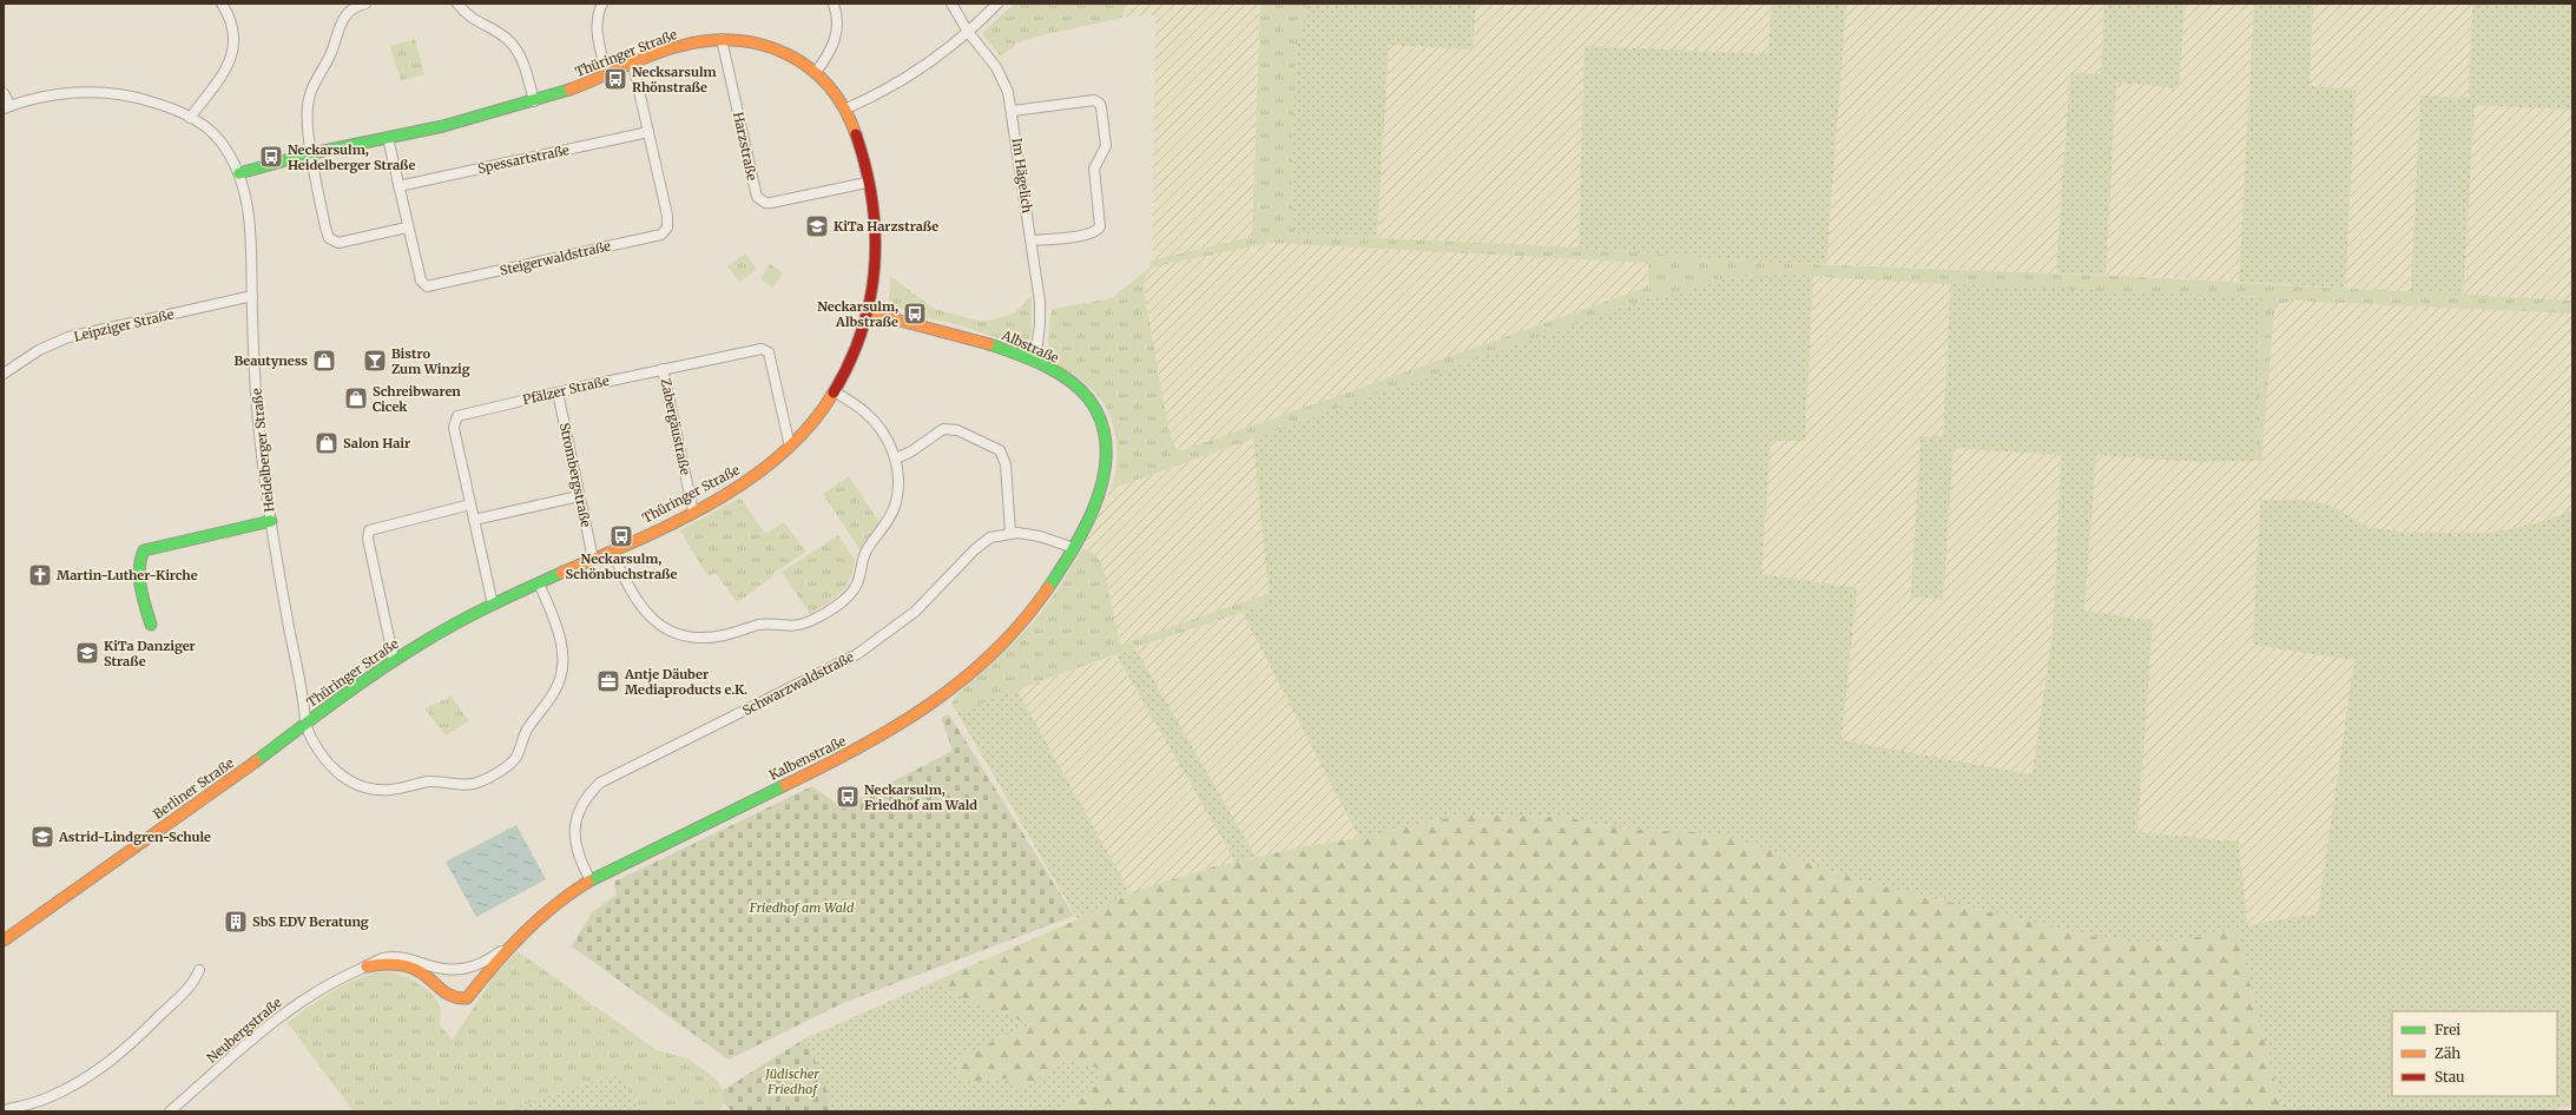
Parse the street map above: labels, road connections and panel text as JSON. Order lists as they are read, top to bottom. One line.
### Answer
{"streets":{"street":["Thüringer Straße","Harzstraße","Spessartstraße","Im Hägelich","Steigerwaldstraße","Leipziger Straße","Albstraße","Pfälzer Straße","Zabergäustraße","Heidelberger Straße","Strombergstraße","Schwarzwaldstraße","Kalbenstraße","Berliner Straße","Neubergstraße"]},"crossings":[["Thüringer Straße","Harzstraße"],["Thüringer Straße","Steigerwaldstraße"],["Thüringer Straße","Albstraße"],["Thüringer Straße","Pfälzer Straße"],["Thüringer Straße","Zabergäustraße"],["Thüringer Straße","Heidelberger Straße"],["Thüringer Straße","Strombergstraße"],["Thüringer Straße","Berliner Straße"],["Spessartstraße","Steigerwaldstraße"],["Im Hägelich","Albstraße"],["Leipziger Straße","Heidelberger Straße"],["Albstraße","Kalbenstraße"],["Pfälzer Straße","Zabergäustraße"],["Pfälzer Straße","Strombergstraße"],["Heidelberger Straße","Berliner Straße"],["Schwarzwaldstraße","Kalbenstraße"],["Kalbenstraße","Neubergstraße"]],"parks":["Friedhof am Wald","Jüdischer Friedhof"],"places":{"bus stop":["Necksarsulm Rhönstraße","Neckarsulm, Heidelberger Straße","Neckarsulm, Albstraße","Neckarsulm, Schönbuchstraße","Neckarsulm, Friedhof am Wald"],"school or university":["KiTa Harzstraße","KiTa Danziger Straße","Astrid-Lindgren-Schule"],"shop":["Beautyness","Schreibwaren Cicek","Salon Hair"],"bar":["Bistro Zum Winzig"],"church":["Martin-Luther-Kirche"],"office":["Antje Däuber Mediaproducts e.K."],"building":["SbS EDV Beratung"]},"legend":["Frei","Zäh","Stau"]}
